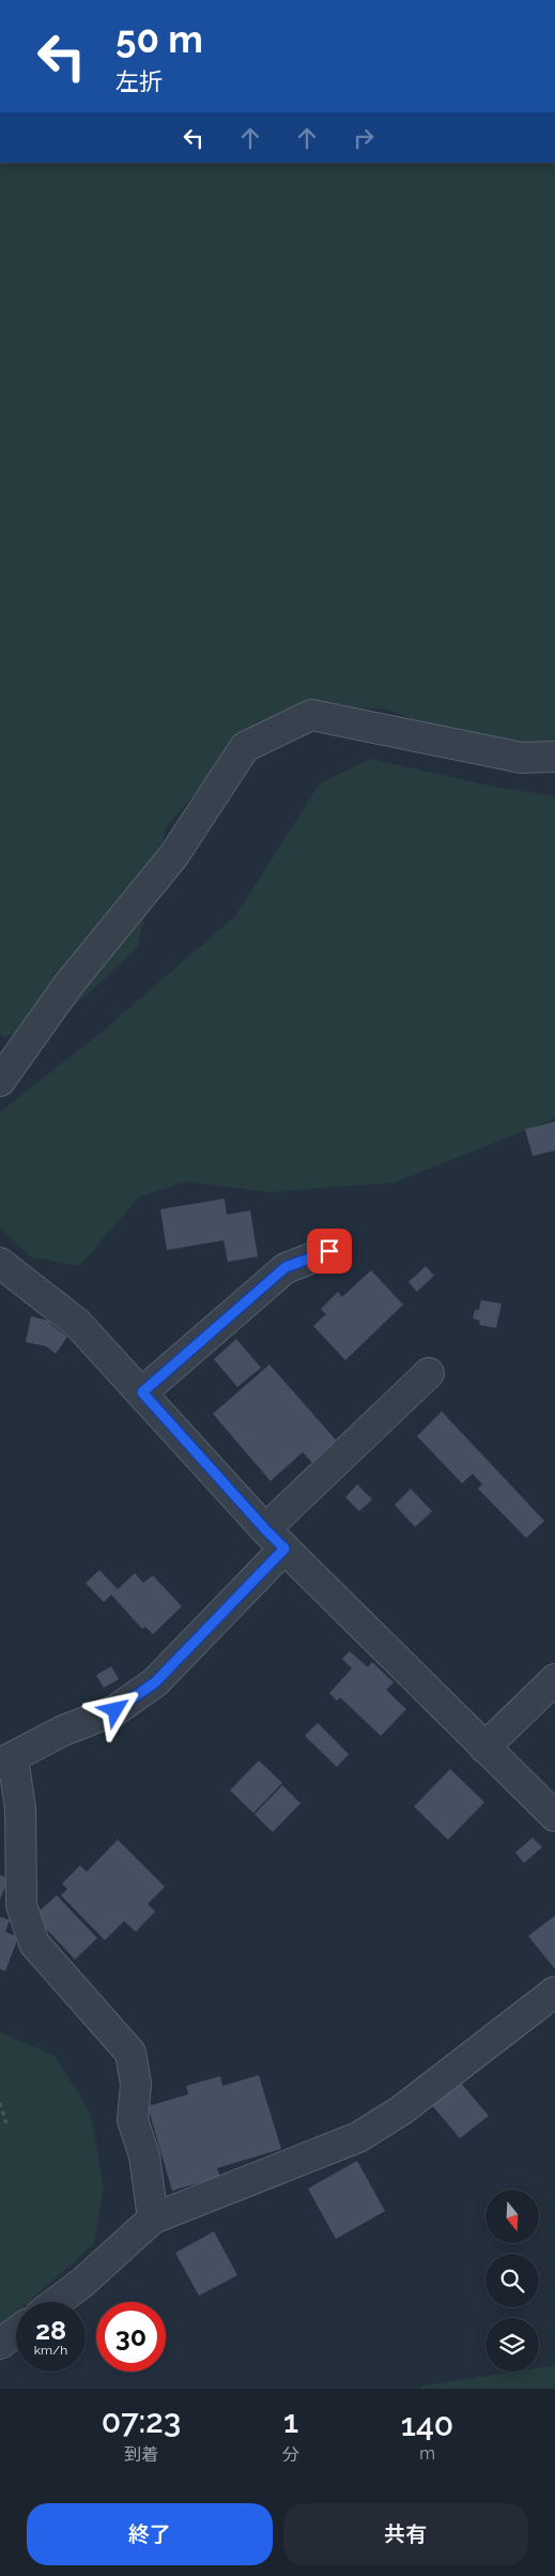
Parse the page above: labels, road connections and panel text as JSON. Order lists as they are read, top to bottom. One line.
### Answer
{"north":"bottom","page":{"turn":["50 m","左折"],"speed":"28 km/h","limit":"30","eta":["07:23","到着","1","分","140","m"],"buttons":["終了","共有"]}}
